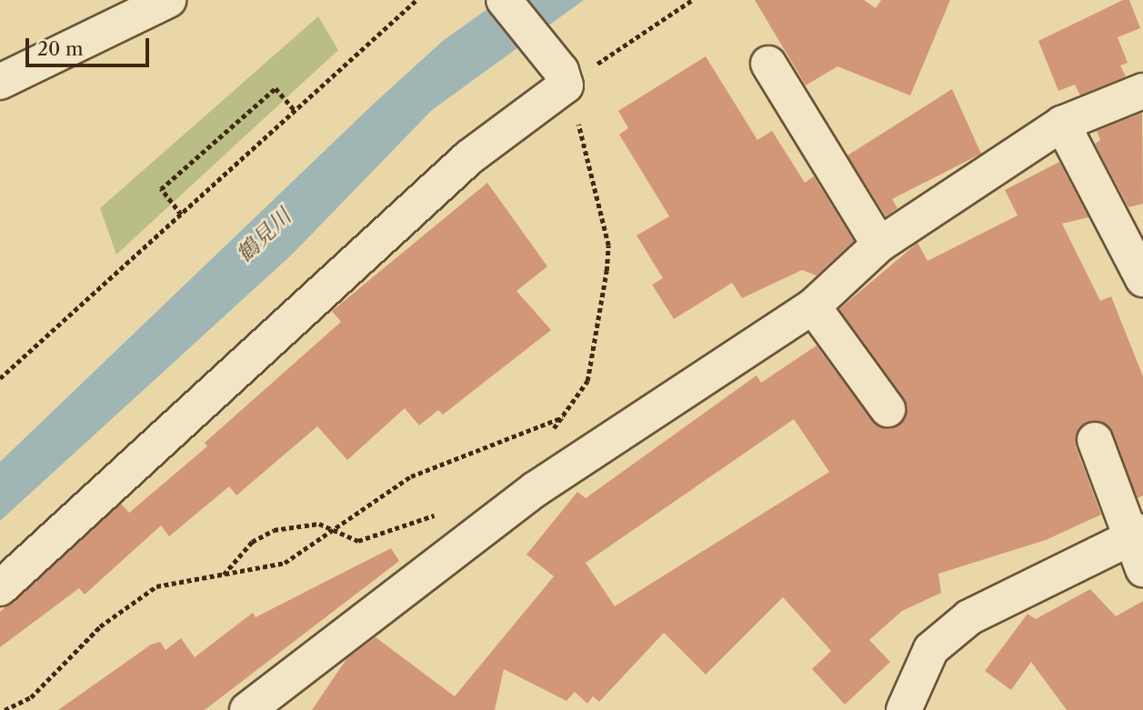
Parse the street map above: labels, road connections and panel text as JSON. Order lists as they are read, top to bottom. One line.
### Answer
{"water":["鶴見川"],"scale_bar":"20 m"}
